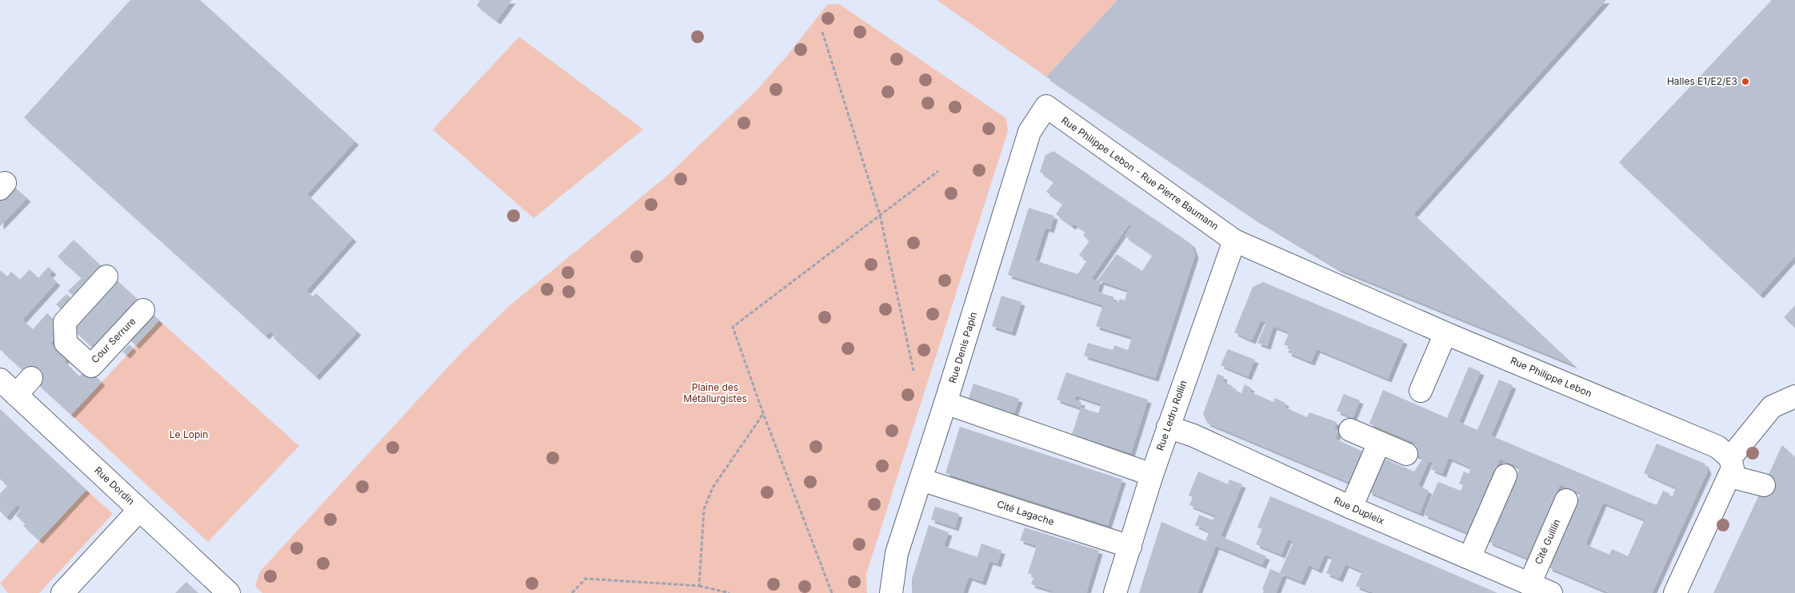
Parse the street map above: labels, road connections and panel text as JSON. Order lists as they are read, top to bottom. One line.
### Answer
{"streets":{"street":["Rue Philippe Lebon - Rue Pierre Baumann","Cour Serrure","Rue Denis Papin","Rue Philippe Lebon","Rue Ledru Rollin","Rue Dordin","Rue Dupleix","Cité Lagache","Cité Guillin"]},"crossings":[["Rue Philippe Lebon - Rue Pierre Baumann","Rue Denis Papin"],["Rue Philippe Lebon - Rue Pierre Baumann","Rue Philippe Lebon"],["Rue Philippe Lebon - Rue Pierre Baumann","Rue Ledru Rollin"],["Rue Denis Papin","Cité Lagache"],["Rue Philippe Lebon","Rue Ledru Rollin"],["Rue Ledru Rollin","Rue Dupleix"],["Rue Ledru Rollin","Cité Lagache"],["Rue Dupleix","Cité Guillin"]],"parks":["Plaine des Métallurgistes","Le Lopin"],"places":["Halles E1/E2/E3"]}
